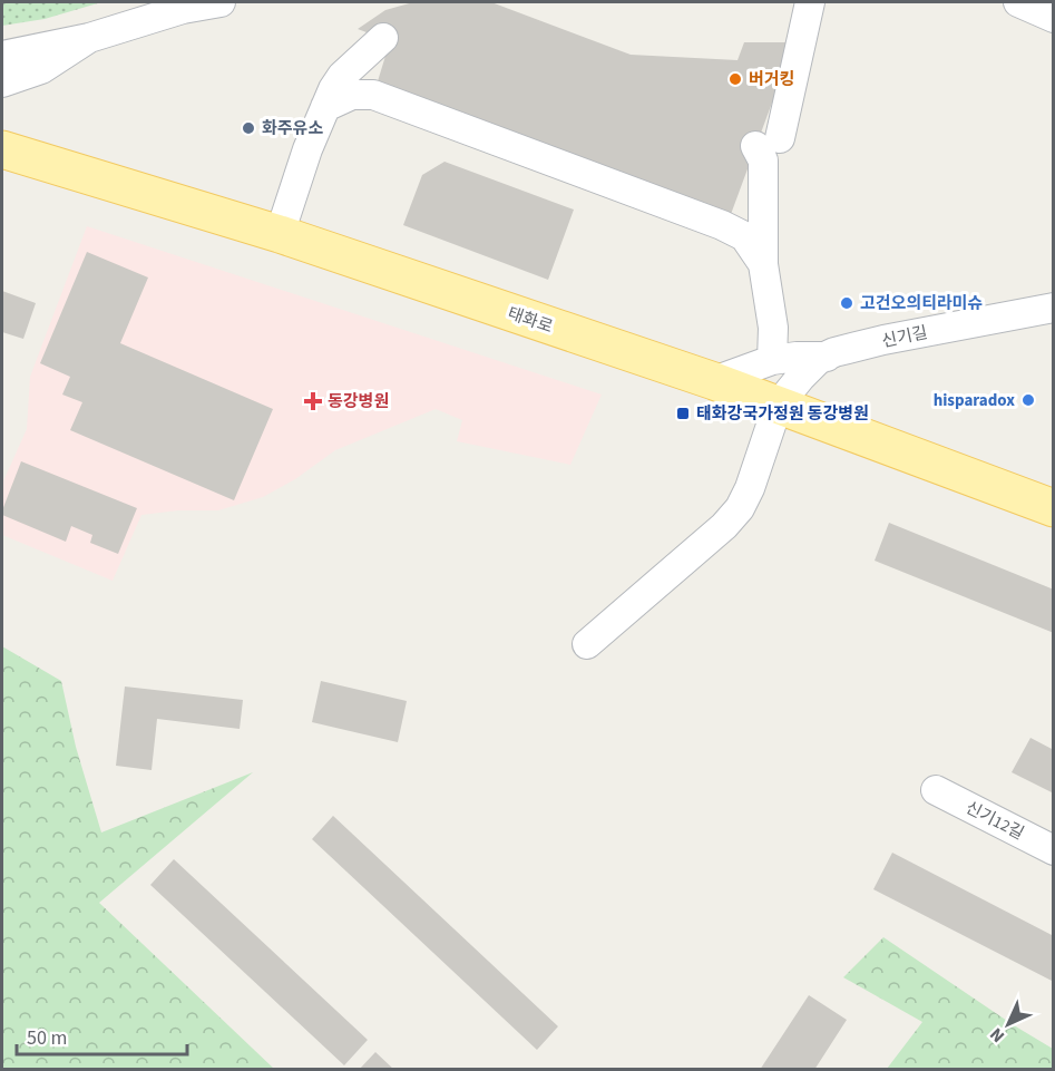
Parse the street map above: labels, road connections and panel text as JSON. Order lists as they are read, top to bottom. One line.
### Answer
{"streets":{"main road":["태화로"],"street":["신기길","신기12길"]},"crossings":[["태화로","신기길"]],"places":{"other":["버거킹","화주유소","고건오의티라미슈","hisparadox"],"health":["동강병원"],"transit":["태화강국가정원 동강병원"]},"scale_bar":"50 m","north":"bottom left"}
